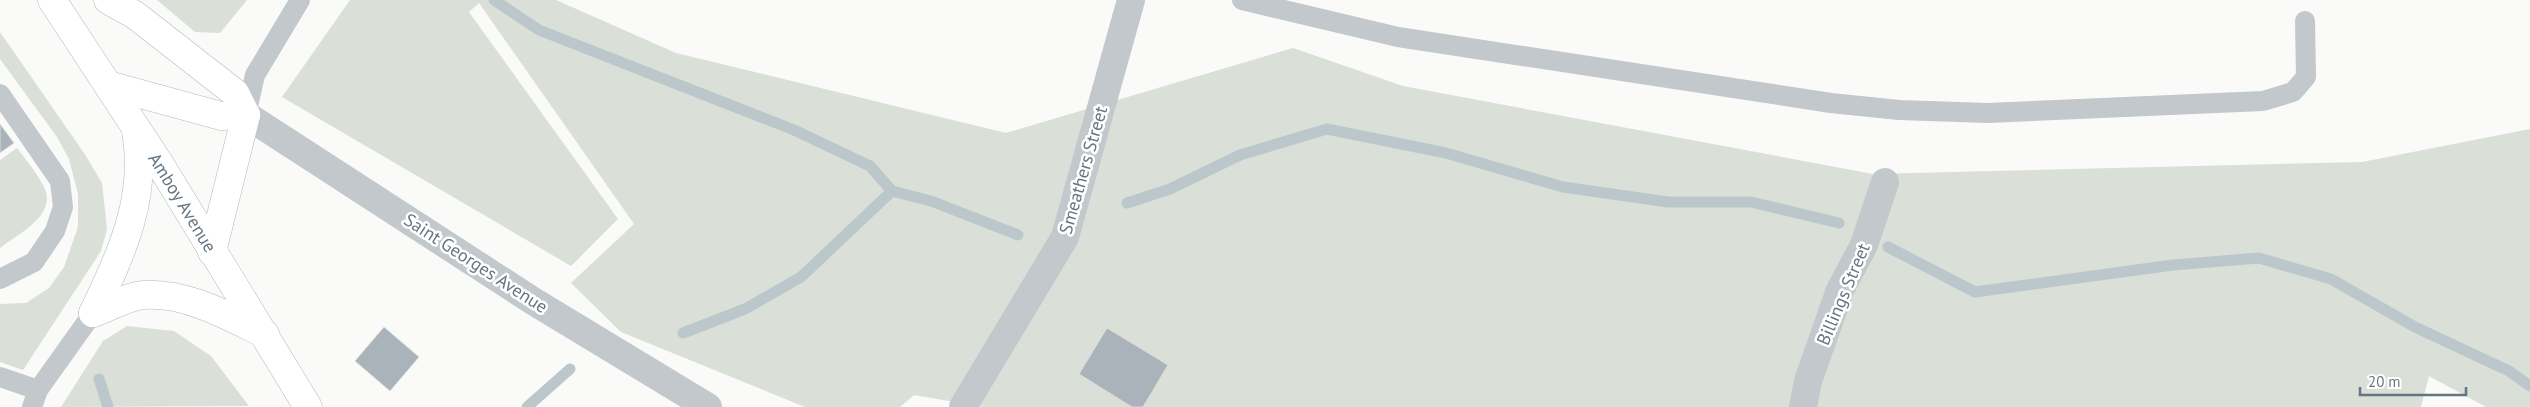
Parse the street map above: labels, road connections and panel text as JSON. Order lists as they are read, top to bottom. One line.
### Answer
{"streets":{"main road":["Amboy Avenue"],"street":["Smeathers Street","Saint Georges Avenue","Billings Street"]},"scale_bar":"20 m"}
